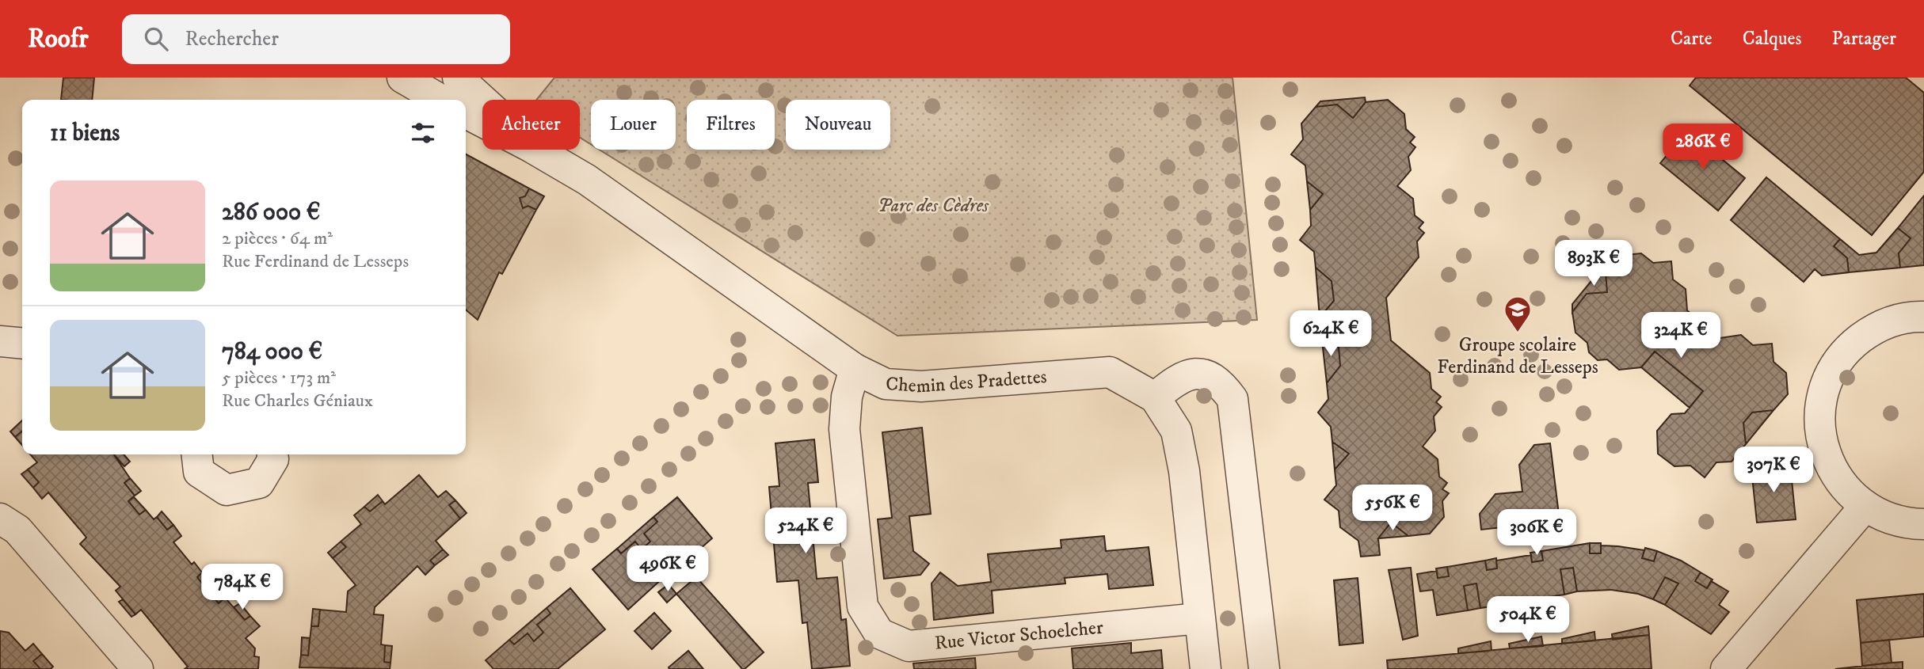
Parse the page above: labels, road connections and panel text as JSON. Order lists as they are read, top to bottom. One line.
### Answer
{"streets":{"street":["Chemin des Pradettes","Rue Victor Schoelcher"]},"crossings":[["Chemin des Pradettes","Rue Victor Schoelcher"]],"parks":["Parc des Cèdres"],"places":{"school or university":["Groupe scolaire Ferdinand de Lesseps"]},"page":{"header":"Roofr","search":"Rechercher","nav":["Carte","Calques","Partager"],"chip":["Acheter","Louer","Filtres","Nouveau"],"heading":"11 biens","price":["286K €","893K €","624K €","324K €","307K €","556K €","524K €","306K €","496K €","784K €","504K €"],"list":[{"name":"286 000 €","note":"2 pièces · 64 m² · Rue Ferdinand de Lesseps"},{"name":"784 000 €","note":"5 pièces · 173 m² · Rue Charles Géniaux"}]}}
